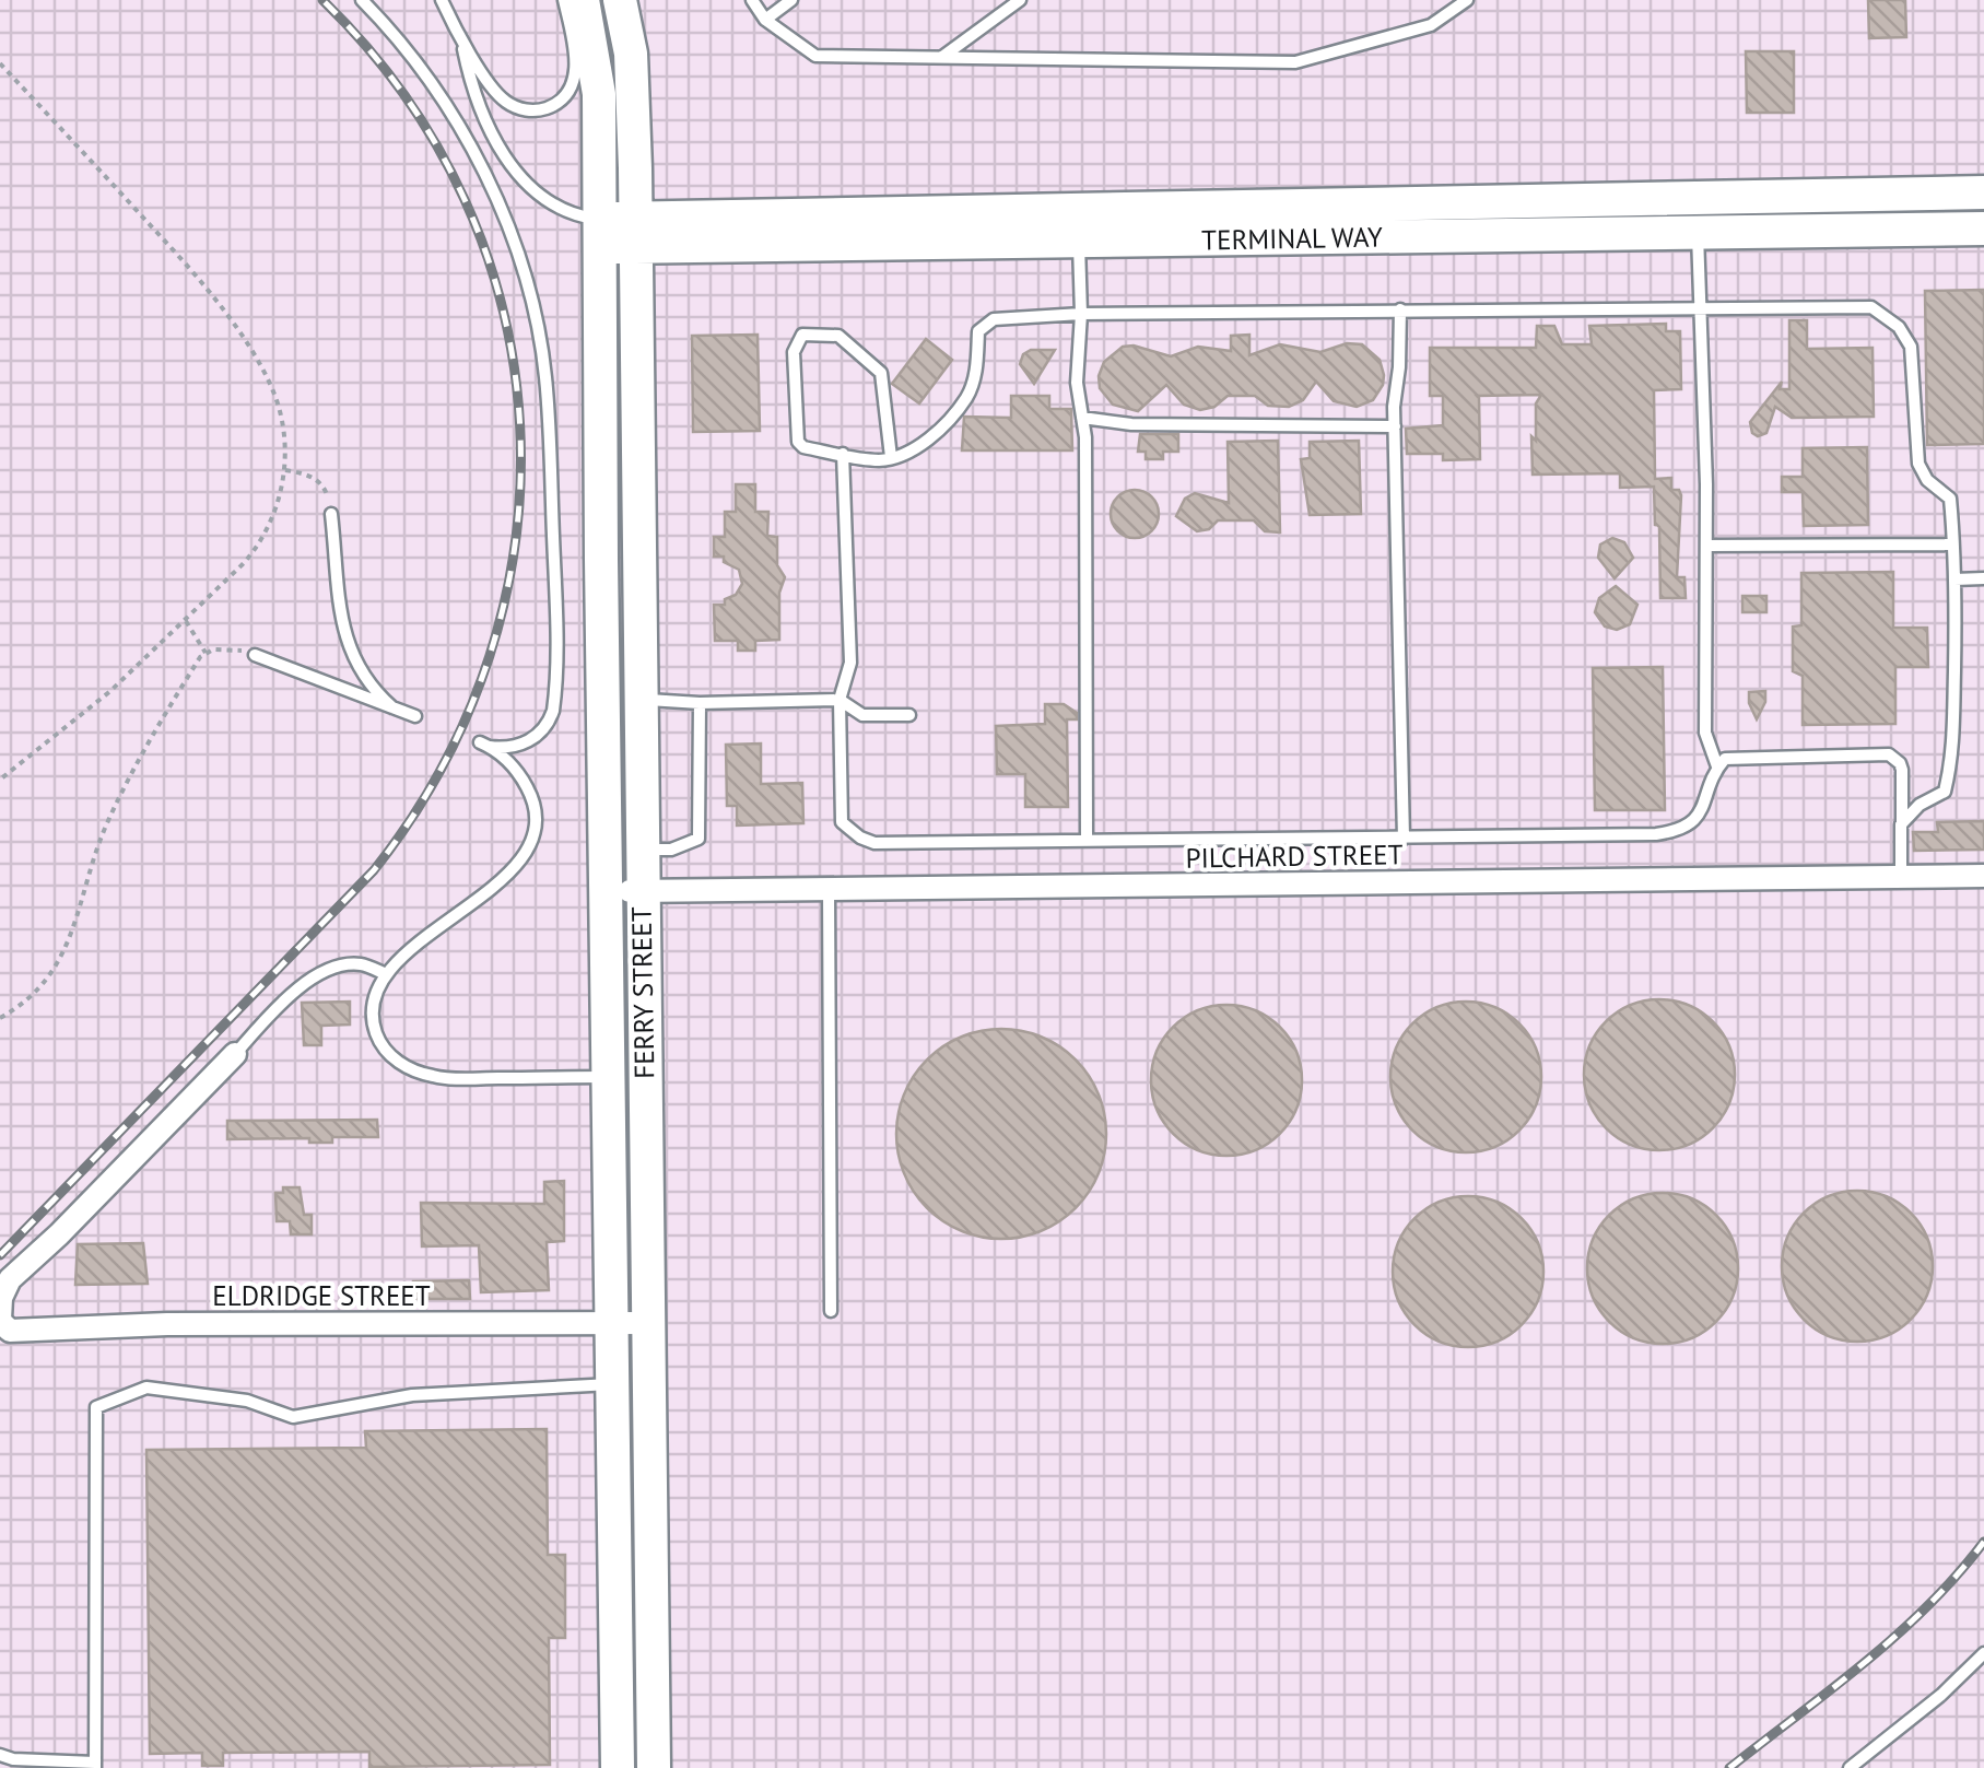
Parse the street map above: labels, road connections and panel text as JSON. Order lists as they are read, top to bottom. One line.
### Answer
{"streets":{"main road":["TERMINAL WAY","FERRY STREET"],"street":["PILCHARD STREET","ELDRIDGE STREET"]},"crossings":[["TERMINAL WAY","FERRY STREET"],["PILCHARD STREET","FERRY STREET"],["FERRY STREET","ELDRIDGE STREET"]]}
